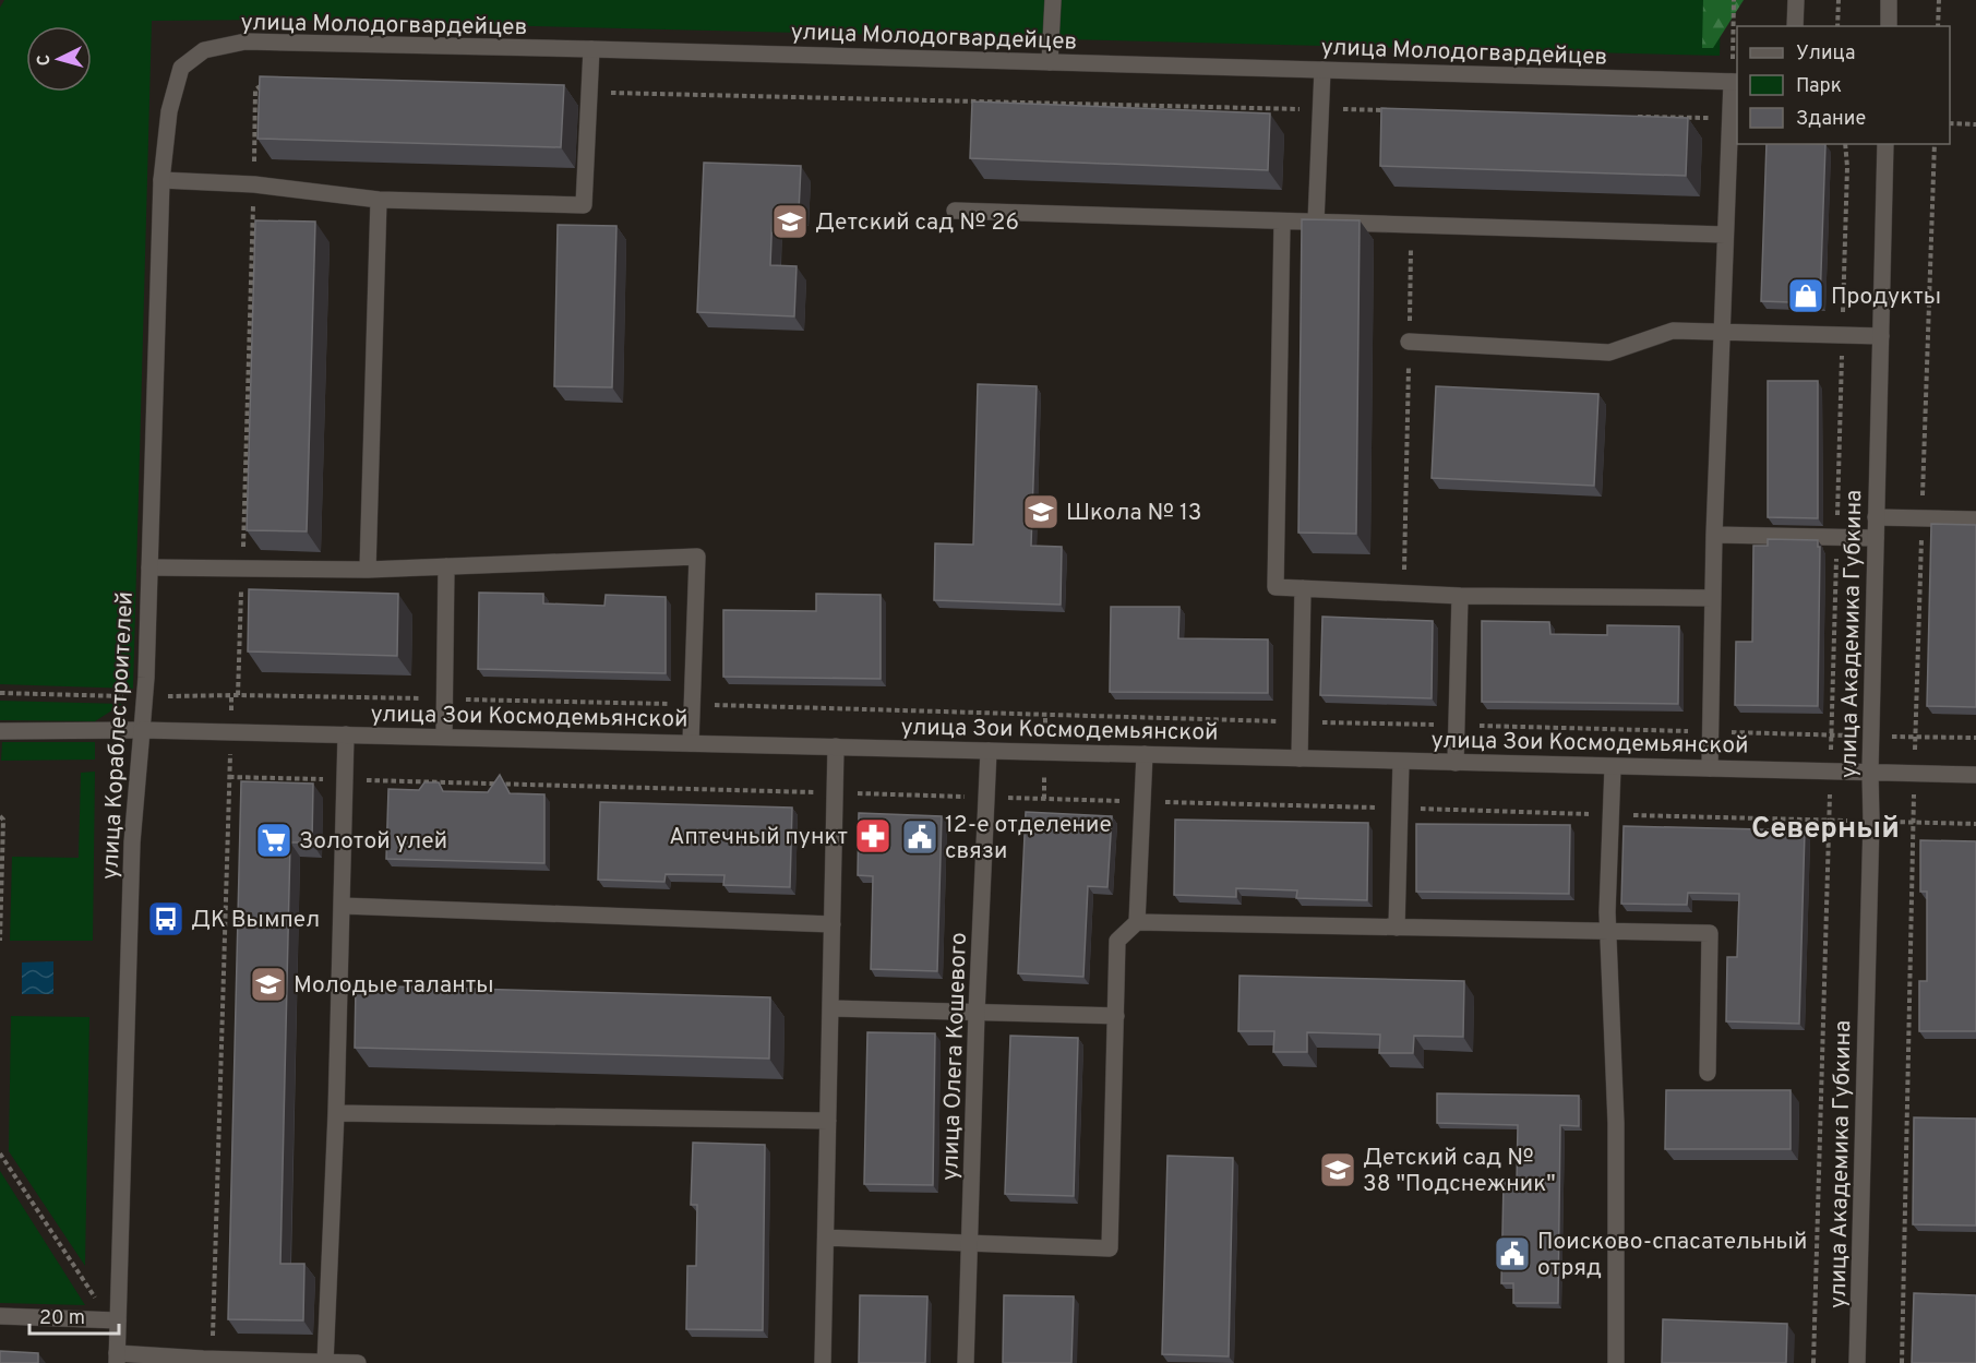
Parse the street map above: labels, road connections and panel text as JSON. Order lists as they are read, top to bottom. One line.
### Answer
{"streets":{"street":["улица Молодогвардейцев","улица Академика Губкина","улица Зои Космодемьянской","улица Кораблестроителей","улица Олега Кошевого"]},"crossings":[["улица Молодогвардейцев","улица Кораблестроителей"],["улица Академика Губкина","улица Зои Космодемьянской"],["улица Зои Космодемьянской","улица Кораблестроителей"],["улица Зои Космодемьянской","улица Олега Кошевого"]],"districts":["Северный"],"places":{"school or university":["Детский сад № 26","Школа № 13","Молодые таланты","Детский сад № 38 \"Подснежник\""],"shop":["Продукты"],"pharmacy":["Аптечный пункт"],"public building":["12-е отделение связи","Поисково-спасательный отряд"],"supermarket":["Золотой улей"],"bus stop":["ДК Вымпел"]},"legend":["Улица","Парк","Здание"],"scale_bar":"20 m","north":"left"}
